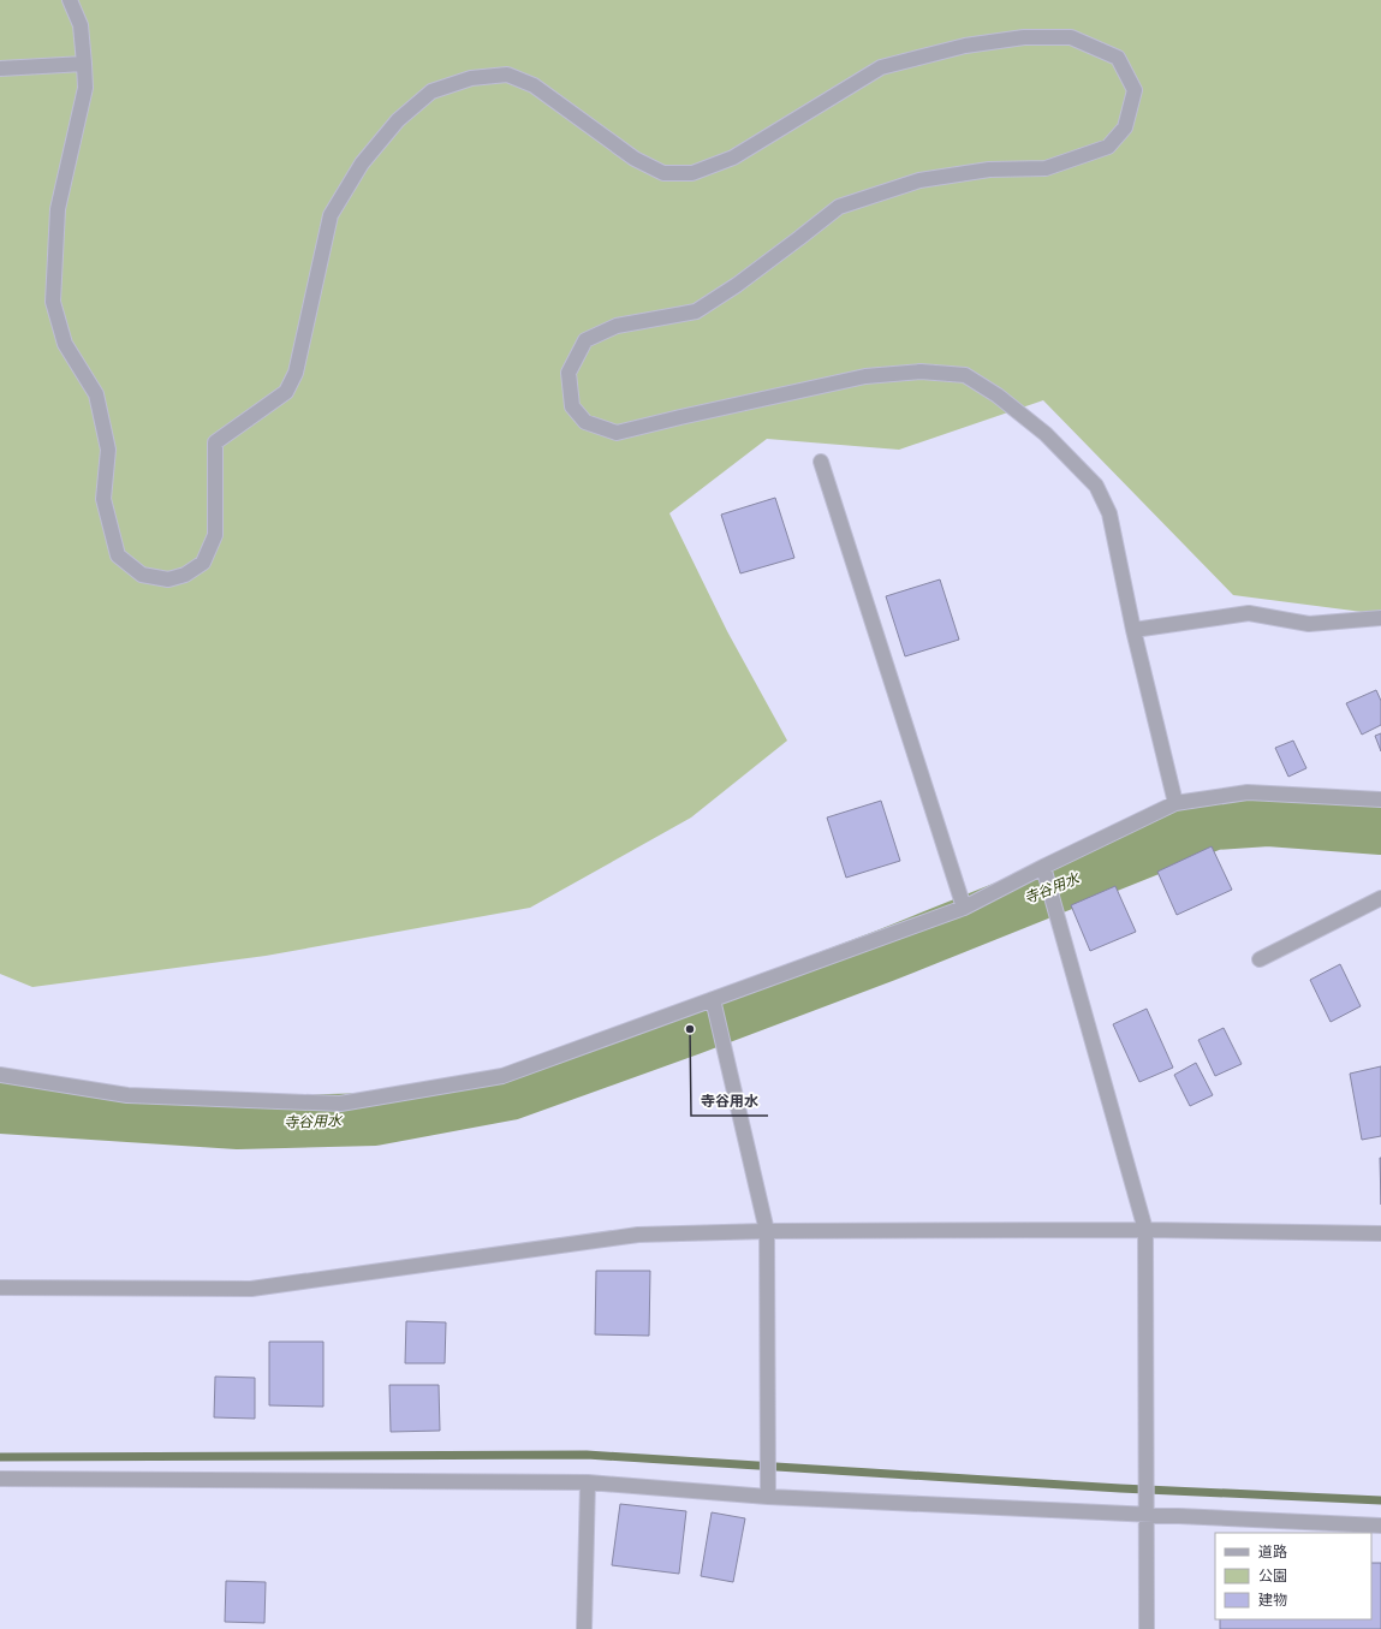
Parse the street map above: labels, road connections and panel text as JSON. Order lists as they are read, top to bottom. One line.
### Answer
{"water":["寺谷用水"],"places":["寺谷用水"],"legend":["道路","公園","建物"]}
